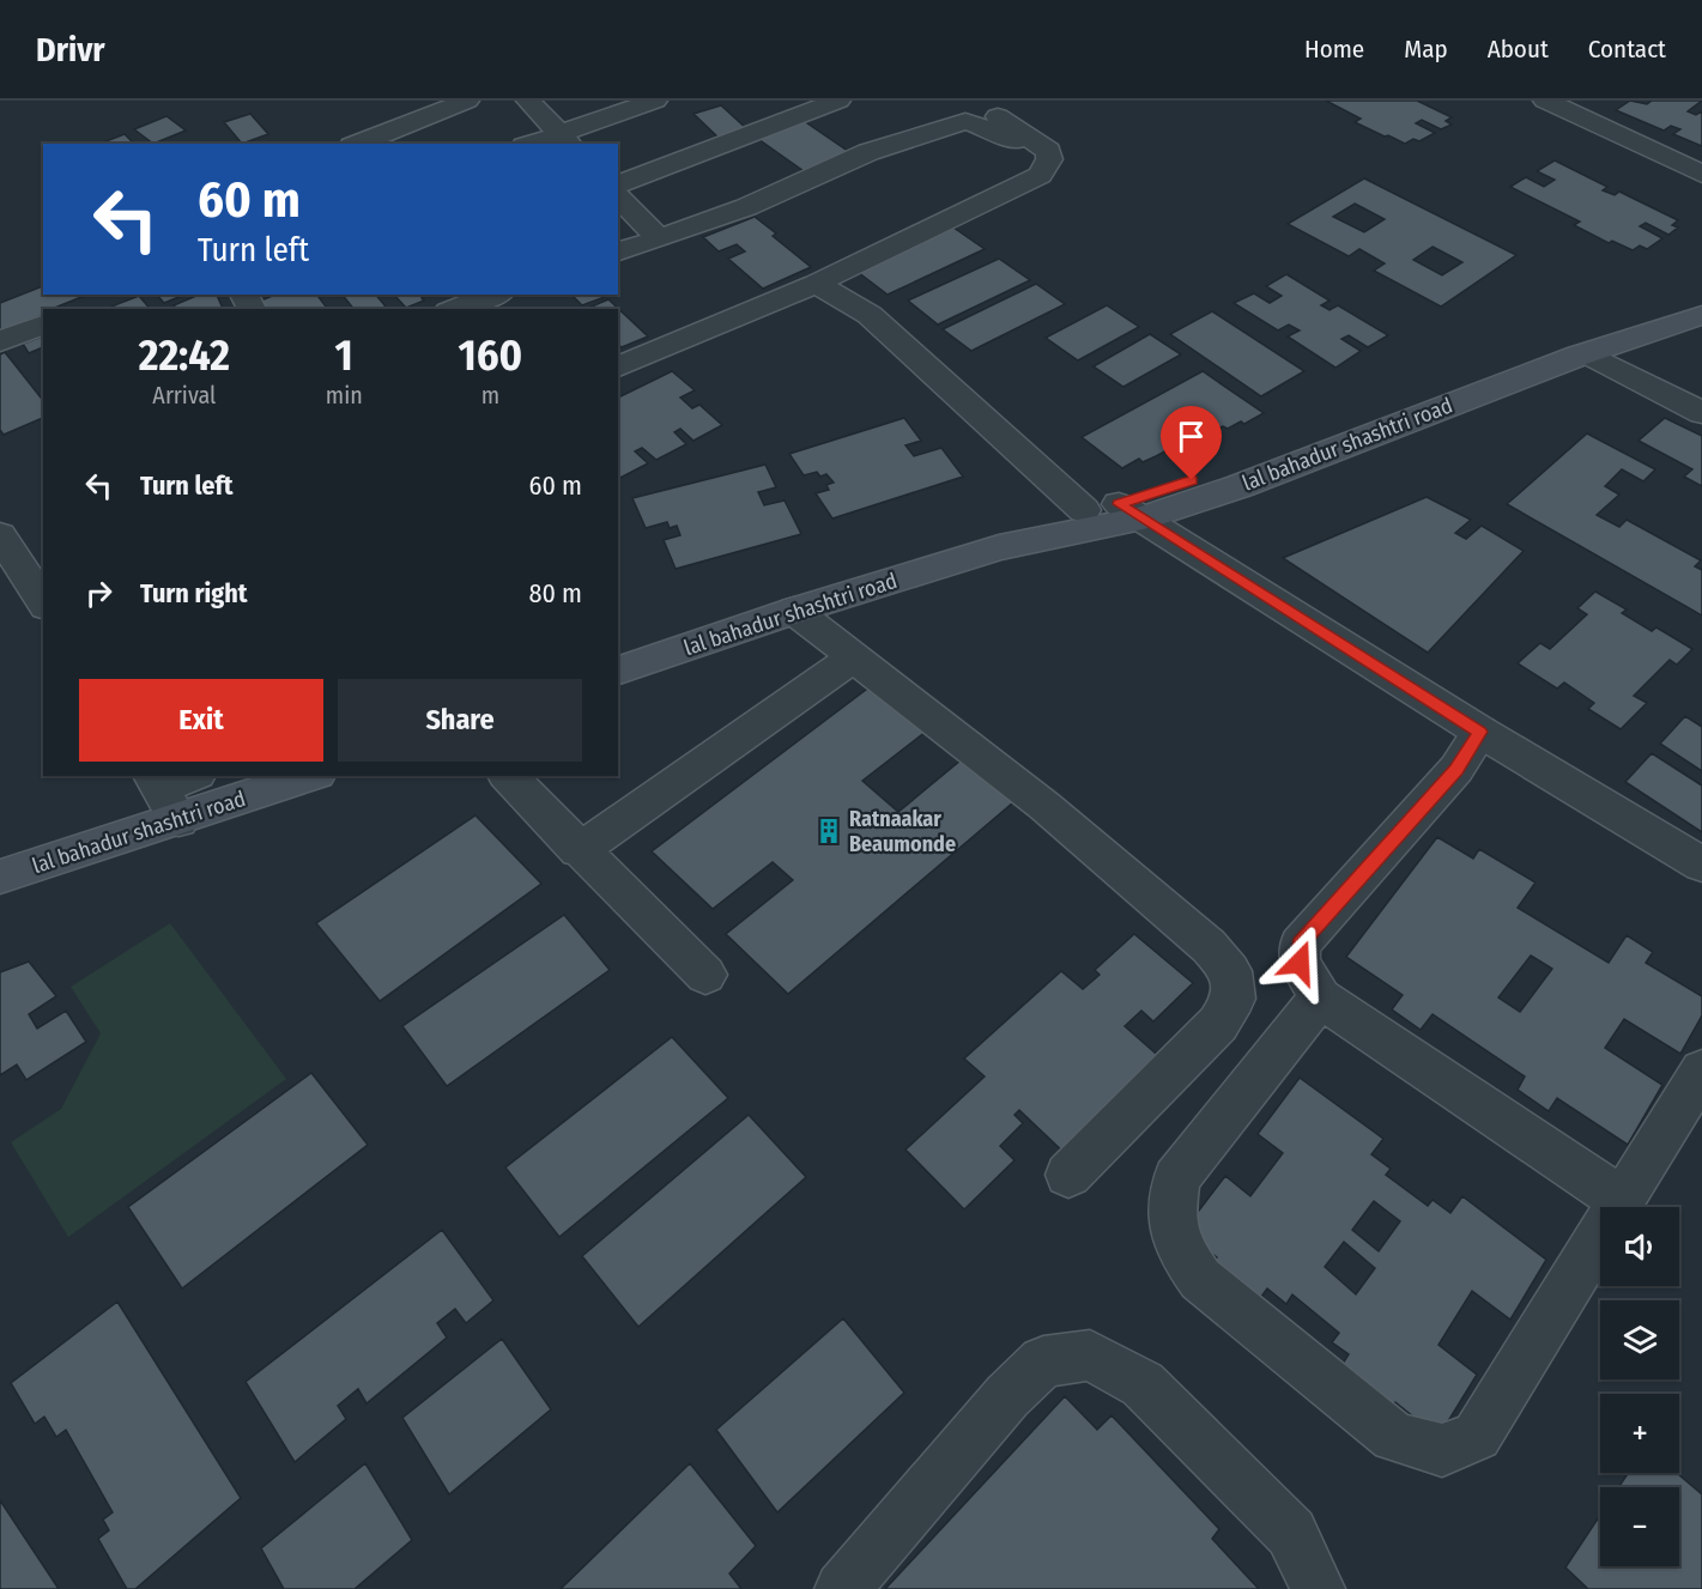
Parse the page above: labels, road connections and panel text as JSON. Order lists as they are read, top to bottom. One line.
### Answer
{"streets":{"main road":["lal bahadur shashtri road"]},"places":{"building":["Ratnaakar Beaumonde"]},"page":{"header":"Drivr","nav":["Home","Map","About","Contact"],"turn":["60 m","Turn left"],"eta":["22:42","Arrival","1","min","160","m"],"list":[{"name":"Turn left","value":"60 m"},{"name":"Turn right","value":"80 m"}],"buttons":["Exit","Share"],"map_buttons":["+","−"]}}
